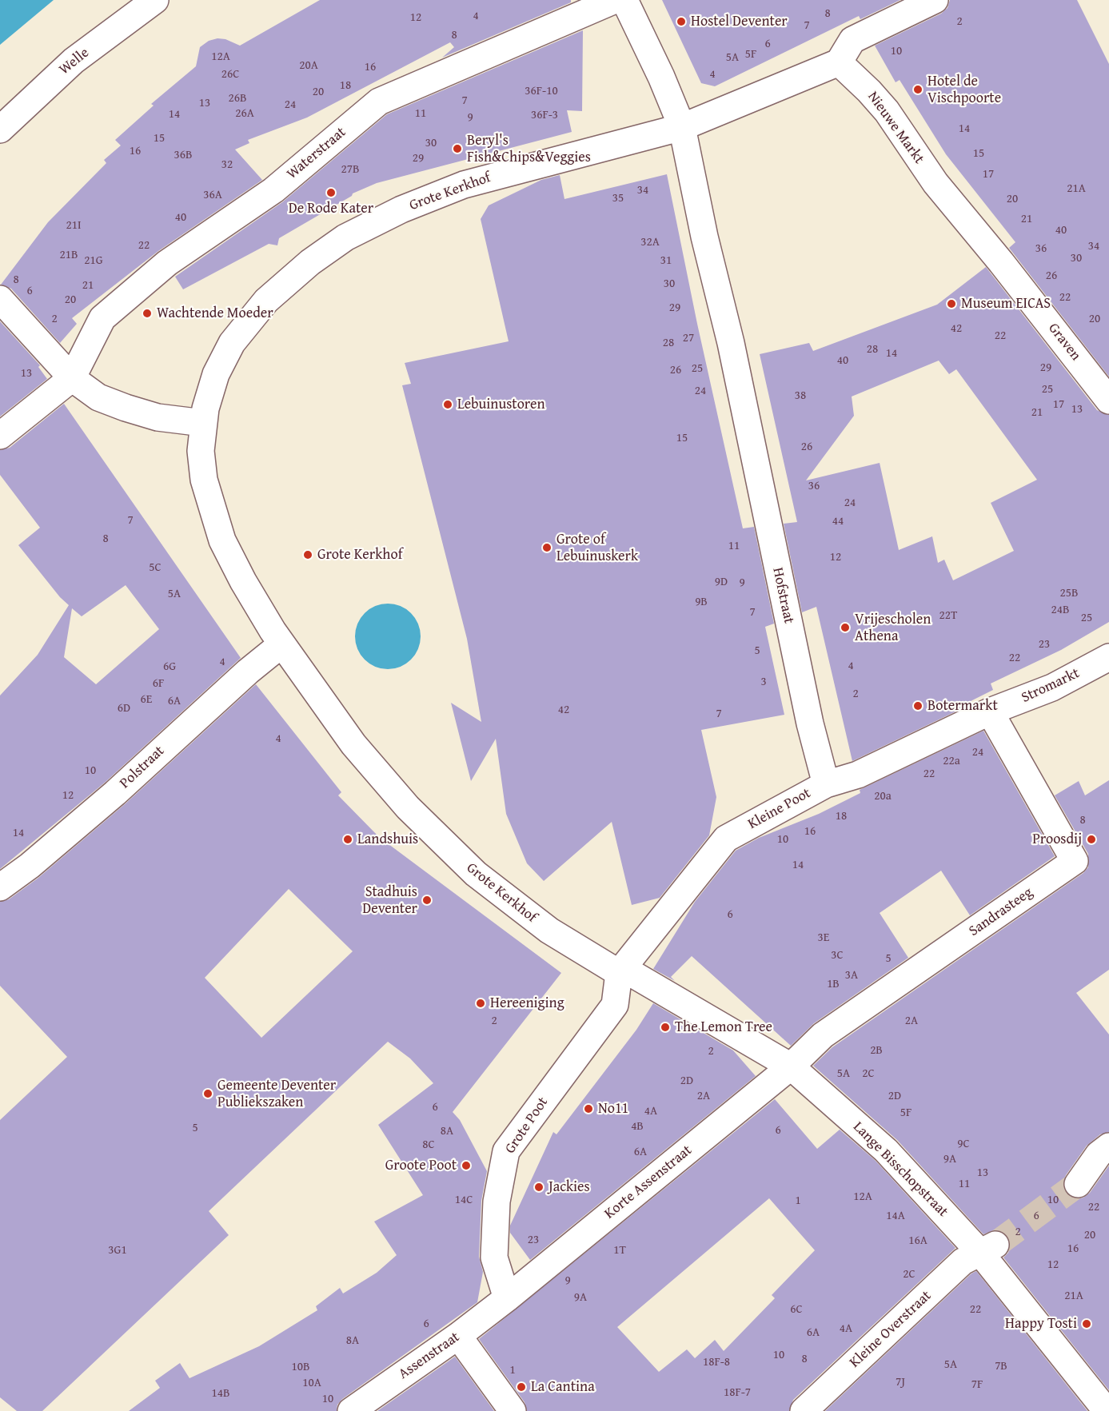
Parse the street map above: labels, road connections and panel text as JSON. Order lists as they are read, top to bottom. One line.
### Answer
{"streets":{"street":["Welle","Nieuwe Markt","Waterstraat","Grote Kerkhof","Graven","Hofstraat","Stromarkt","Polstraat","Kleine Poot","Sandrasteeg","Grote Poot","Lange Bisschopstraat","Korte Assenstraat","Kleine Overstraat","Assenstraat"]},"crossings":[["Nieuwe Markt","Graven"],["Grote Kerkhof","Hofstraat"],["Grote Kerkhof","Polstraat"],["Grote Kerkhof","Kleine Poot"],["Grote Kerkhof","Grote Poot"],["Grote Kerkhof","Lange Bisschopstraat"],["Hofstraat","Kleine Poot"],["Stromarkt","Kleine Poot"],["Stromarkt","Sandrasteeg"],["Kleine Poot","Sandrasteeg"],["Kleine Poot","Grote Poot"],["Kleine Poot","Lange Bisschopstraat"],["Sandrasteeg","Lange Bisschopstraat"],["Sandrasteeg","Korte Assenstraat"],["Grote Poot","Lange Bisschopstraat"],["Grote Poot","Korte Assenstraat"],["Grote Poot","Assenstraat"],["Lange Bisschopstraat","Korte Assenstraat"],["Lange Bisschopstraat","Kleine Overstraat"],["Korte Assenstraat","Assenstraat"]],"places":["Hostel Deventer","Hotel de Vischpoorte","Beryl's Fish&Chips&Veggies","De Rode Kater","Museum EICAS","Wachtende Moeder","Lebuinustoren","Grote of Lebuinuskerk","Grote Kerkhof","Vrijescholen Athena","Botermarkt","Landshuis","Proosdij","Stadhuis Deventer","Hereeniging","The Lemon Tree","Gemeente Deventer Publiekszaken","No11","Groote Poot","Jackies","Happy Tosti","La Cantina"],"house_numbers":["8","4","12","2","7","8","6","10","5F","12A","5A","20A","16","26C","4","18","36F-10","20","26B","7","13","24","26A","11","14","36F-3","9","14","15","30","16","15","36B","29","32","27B","17","21A","34","36A","35","20","40","21","21I","40","32A","22","34","36","21B","30","21G","31","26","8","30","21","6","22","20","29","2","20","42","22","27","28","28","14","40","29","25","26","13","25","24","38","17","13","21","15","26","36","24","7","44","8","11","12","5C","9D","9","25B","5A","9B","24B","7","22T","25","23","5","22","4","4","6G","3","6F","2","6E","6A","6D","42","7","4","24","22a","10","22","12","20a","18","8","16","14","10","14","6","3E","3C","5","3A","1B","2","2A","2B","2","5A","2C","2D","2A","2D","6","4A","5F","4B","5","6","8A","9C","8C","6A","9A","13","11","12A","14C","10","1","22","14A","6","2","20","23","16A","16","3G1","1T","12","2C","9","21A","9A","6C","22","6","4A","6A","8A","10","8","18F-8","5A","7B","10B","1","7J","10A","7F","18F-7","14B","10"]}
